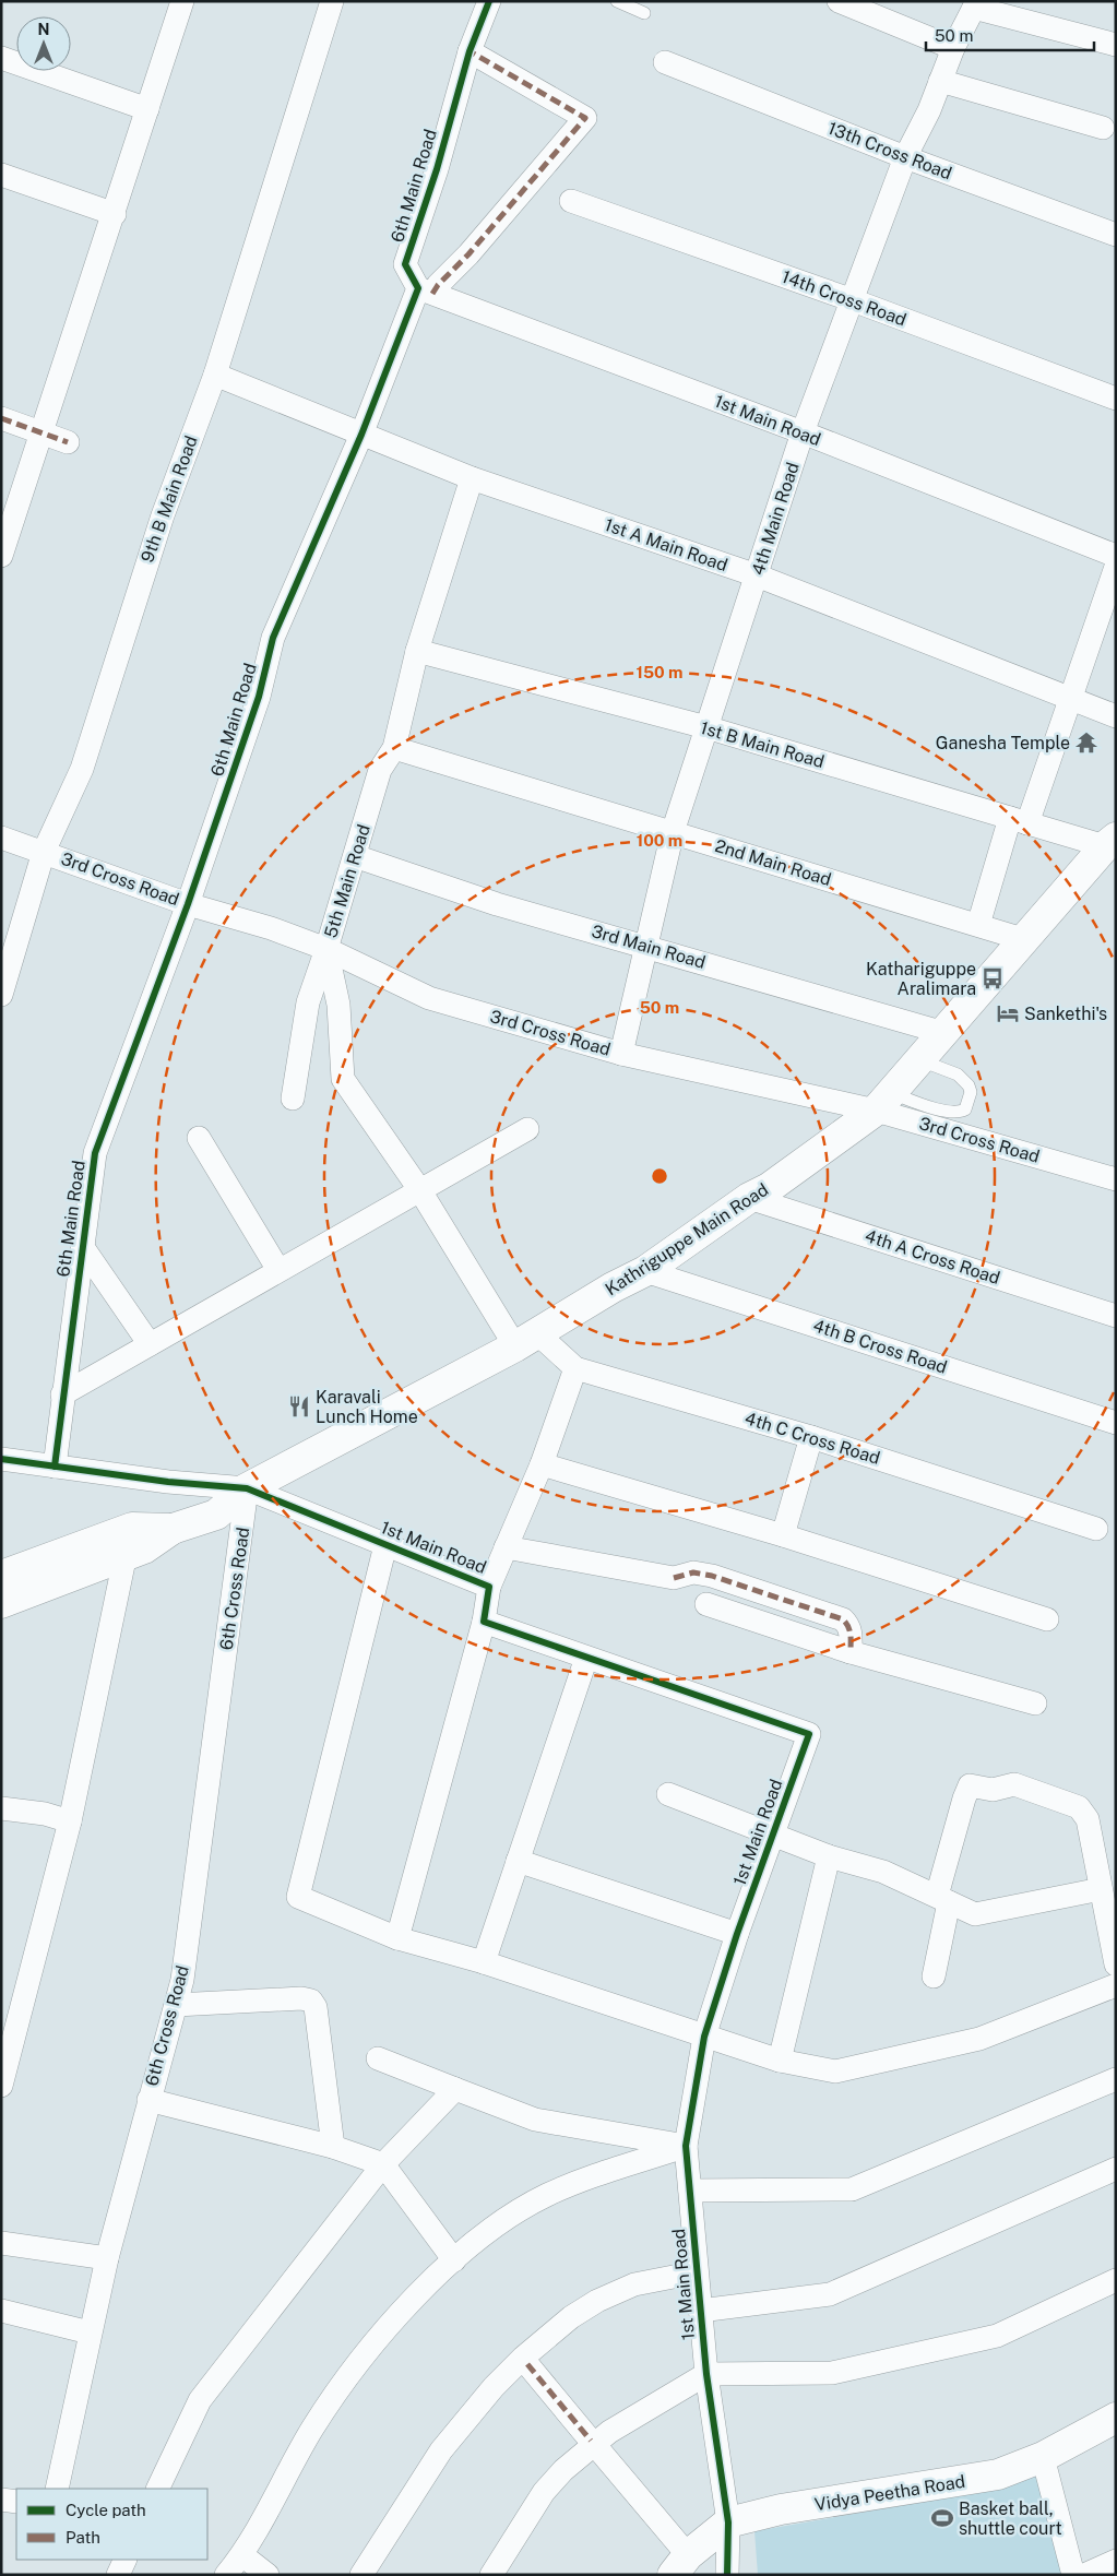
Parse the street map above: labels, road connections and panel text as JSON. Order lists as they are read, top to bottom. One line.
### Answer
{"streets":{"main road":["Kathriguppe Main Road","Vidya Peetha Road"],"street":["13th Cross Road","6th Main Road","14th Cross Road","1st Main Road","9th B Main Road","4th Main Road","1st A Main Road","1st B Main Road","2nd Main Road","3rd Cross Road","5th Main Road","3rd Main Road","4th A Cross Road","4th B Cross Road","4th C Cross Road","6th Cross Road"]},"crossings":[["13th Cross Road","4th Main Road"],["6th Main Road","1st Main Road"],["6th Main Road","1st A Main Road"],["6th Main Road","3rd Cross Road"],["14th Cross Road","4th Main Road"],["1st Main Road","4th Main Road"],["1st Main Road","Kathriguppe Main Road"],["1st Main Road","6th Cross Road"],["1st Main Road","Vidya Peetha Road"],["9th B Main Road","1st A Main Road"],["9th B Main Road","3rd Cross Road"],["4th Main Road","1st A Main Road"],["4th Main Road","1st B Main Road"],["4th Main Road","2nd Main Road"],["4th Main Road","3rd Cross Road"],["4th Main Road","3rd Main Road"],["1st A Main Road","5th Main Road"],["1st B Main Road","5th Main Road"],["1st B Main Road","Kathriguppe Main Road"],["2nd Main Road","5th Main Road"],["2nd Main Road","Kathriguppe Main Road"],["3rd Cross Road","5th Main Road"],["3rd Cross Road","Kathriguppe Main Road"],["5th Main Road","3rd Main Road"],["5th Main Road","Kathriguppe Main Road"],["5th Main Road","4th C Cross Road"],["3rd Main Road","Kathriguppe Main Road"],["Kathriguppe Main Road","4th A Cross Road"],["Kathriguppe Main Road","4th B Cross Road"],["Kathriguppe Main Road","4th C Cross Road"],["Kathriguppe Main Road","6th Cross Road"]],"places":{"temple":["Ganesha Temple"],"bus stop":["Kathariguppe Aralimara"],"hotel":["Sankethi's"],"restaurant":["Karavali Lunch Home"],"sports":["Basket ball, shuttle court"]},"legend":["Cycle path","Path"],"scale_bar":"50 m","north":"top","rings":["150 m","100 m","50 m"]}
